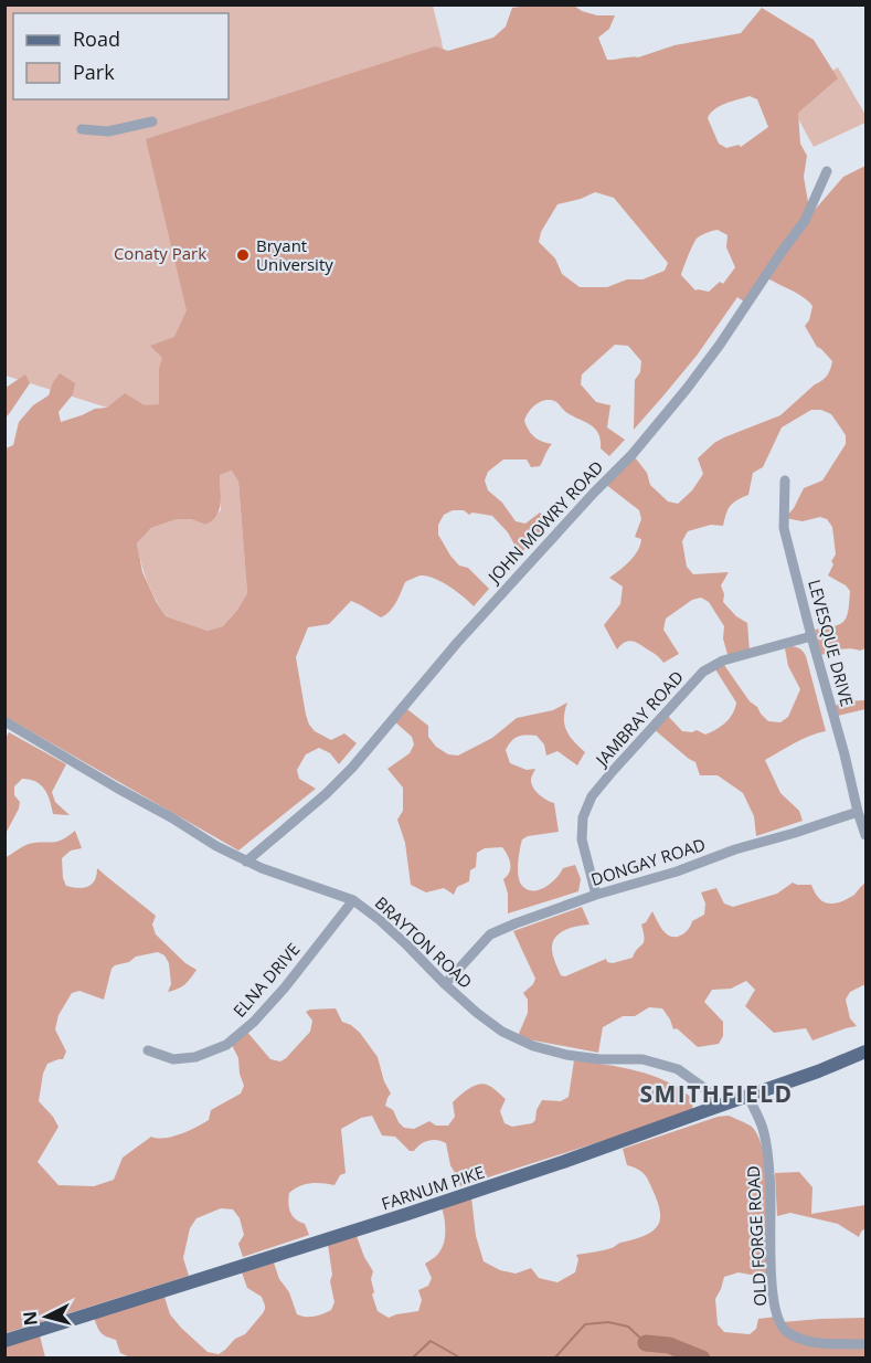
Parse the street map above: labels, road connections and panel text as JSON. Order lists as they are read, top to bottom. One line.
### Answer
{"streets":{"main road":["FARNUM PIKE"],"street":["JOHN MOWRY ROAD","LEVESQUE DRIVE","JAMBRAY ROAD","DONGAY ROAD","BRAYTON ROAD","ELNA DRIVE","OLD FORGE ROAD"]},"crossings":[["JOHN MOWRY ROAD","BRAYTON ROAD"],["LEVESQUE DRIVE","JAMBRAY ROAD"],["LEVESQUE DRIVE","DONGAY ROAD"],["JAMBRAY ROAD","DONGAY ROAD"],["DONGAY ROAD","BRAYTON ROAD"],["BRAYTON ROAD","ELNA DRIVE"],["BRAYTON ROAD","FARNUM PIKE"],["FARNUM PIKE","OLD FORGE ROAD"]],"districts":["SMITHFIELD"],"parks":["Conaty Park"],"places":["Bryant University"],"legend":["Road","Park"],"north":"left"}
